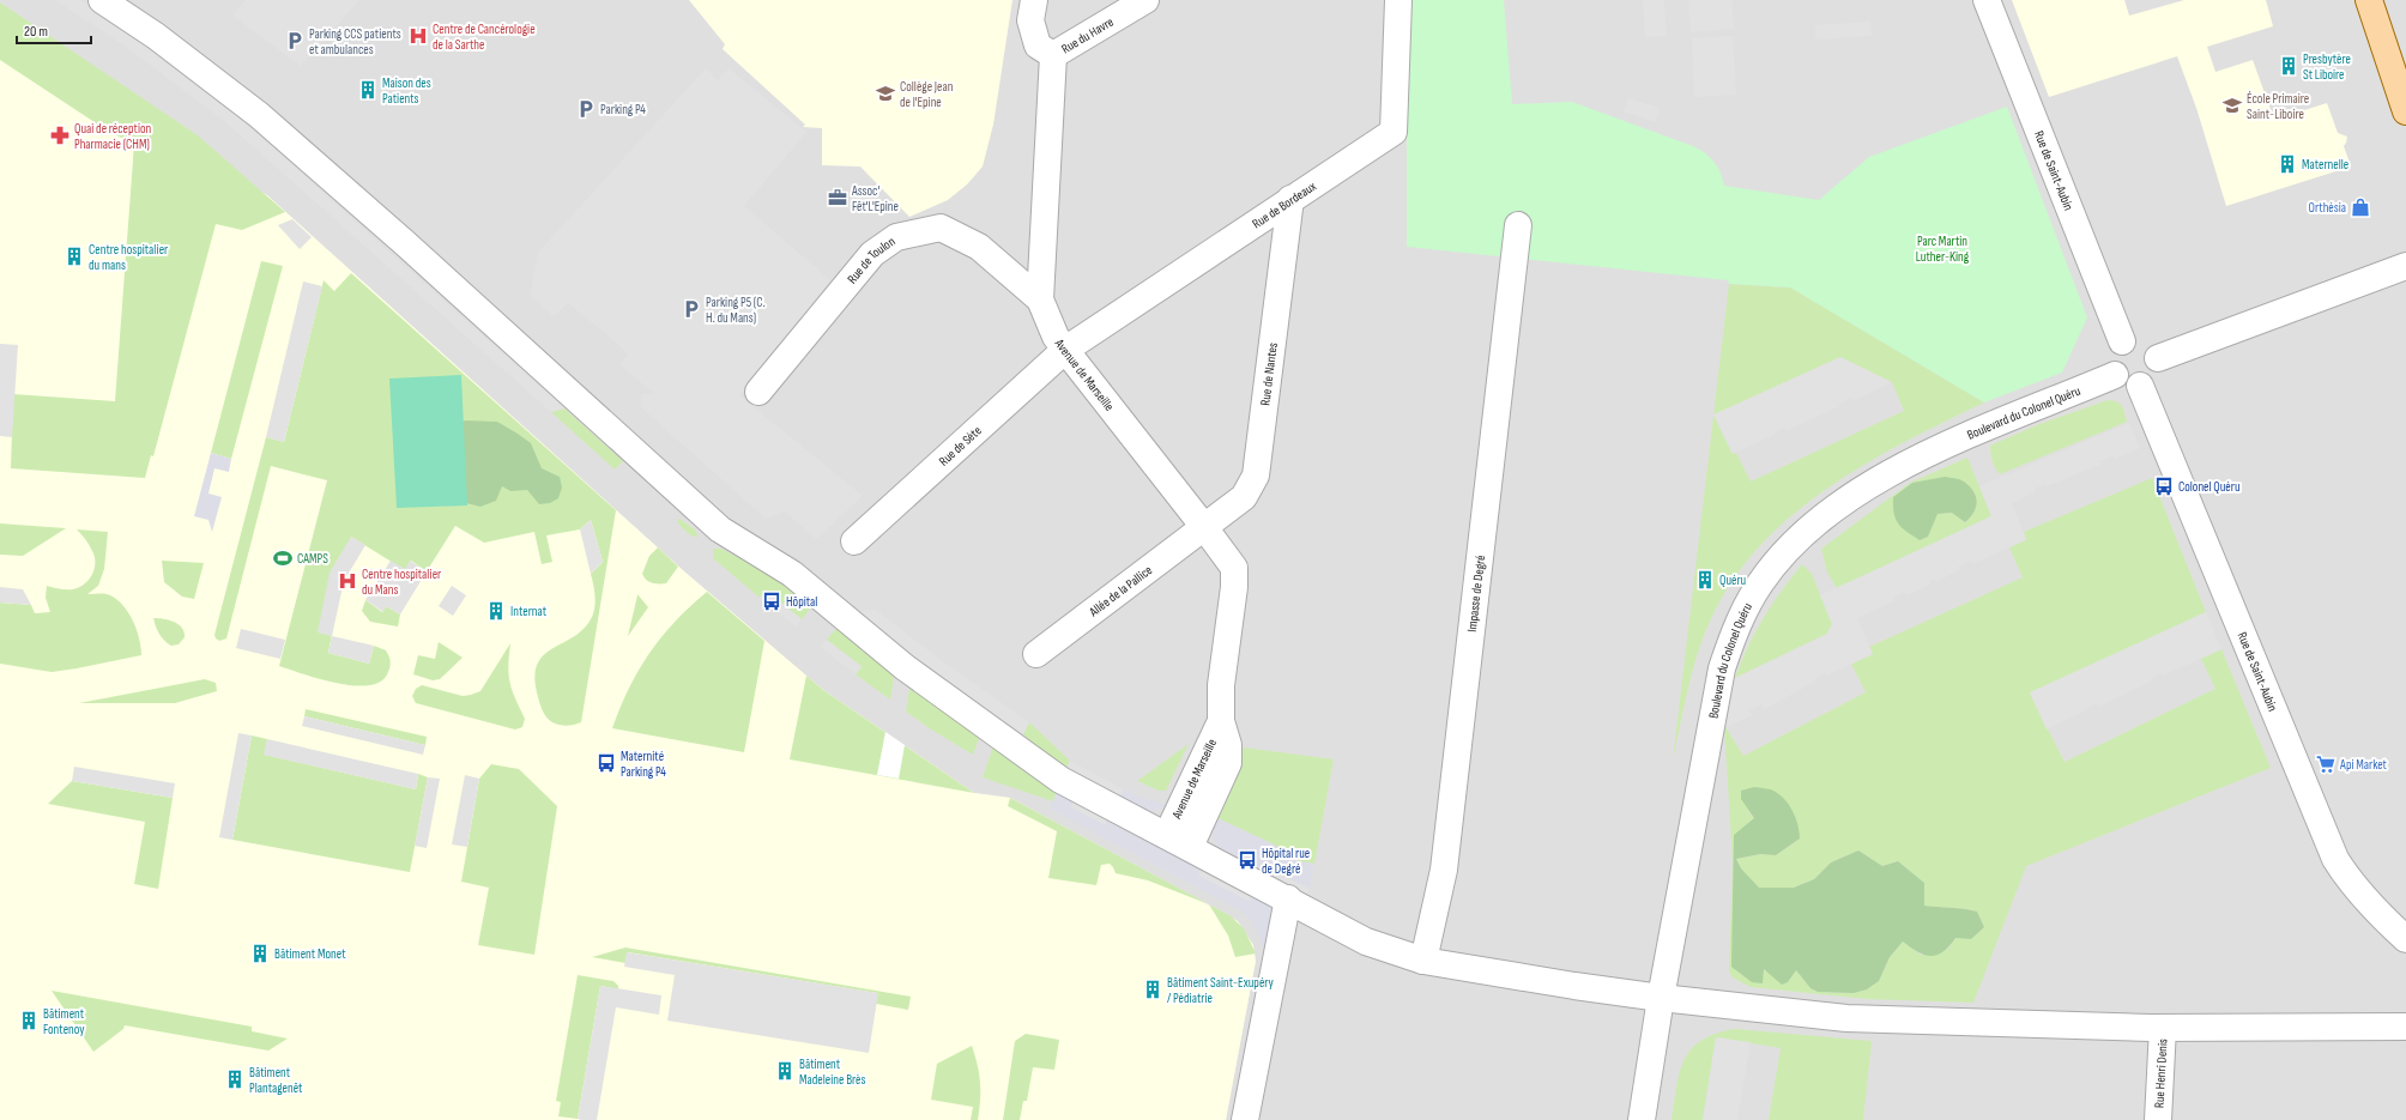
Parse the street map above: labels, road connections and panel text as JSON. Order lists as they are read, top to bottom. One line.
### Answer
{"streets":{"street":["Rue du Havre","Rue de Saint-Aubin","Rue de Bordeaux","Rue de Toulon","Avenue de Marseille","Rue de Nantes","Boulevard du Colonel Quéru","Rue de Sète","Allée de la Pallice","Impasse de Degré","Rue Henri Denis"]},"crossings":[["Rue du Havre","Avenue de Marseille"],["Rue de Saint-Aubin","Boulevard du Colonel Quéru"],["Rue de Bordeaux","Avenue de Marseille"],["Rue de Bordeaux","Rue de Nantes"],["Rue de Bordeaux","Rue de Sète"],["Rue de Toulon","Avenue de Marseille"],["Avenue de Marseille","Rue de Nantes"],["Avenue de Marseille","Rue de Sète"],["Avenue de Marseille","Allée de la Pallice"],["Rue de Nantes","Allée de la Pallice"]],"parks":["Parc Martin Luther-King"],"places":{"hospital":["Centre de Cancérologie de la Sarthe","Centre hospitalier du Mans"],"parking":["Parking CCS patients et ambulances","Parking P4","Parking P5 (C. H. du Mans)"],"building":["Presbytère St Liboire","Maison des Patients","Maternelle","Centre hospitalier du mans","Quéru","Internat","Bâtiment Monet","Bâtiment Saint-Exupéry / Pédiatrie","Bâtiment Fontenoy","Bâtiment Madeleine Brès","Bâtiment Plantagenêt"],"school or university":["Collège Jean de l'Epine","École Primaire Saint-Liboire"],"pharmacy":["Quai de réception Pharmacie (CHM)"],"office":["Assoc' Fêt'L'Epine"],"shop":["Orthésia"],"bus stop":["Colonel Quéru","Hôpital","Maternité Parking P4","Hôpital rue de Degré"],"sports":["CAMPS"],"supermarket":["Api Market"]},"scale_bar":"20 m"}
